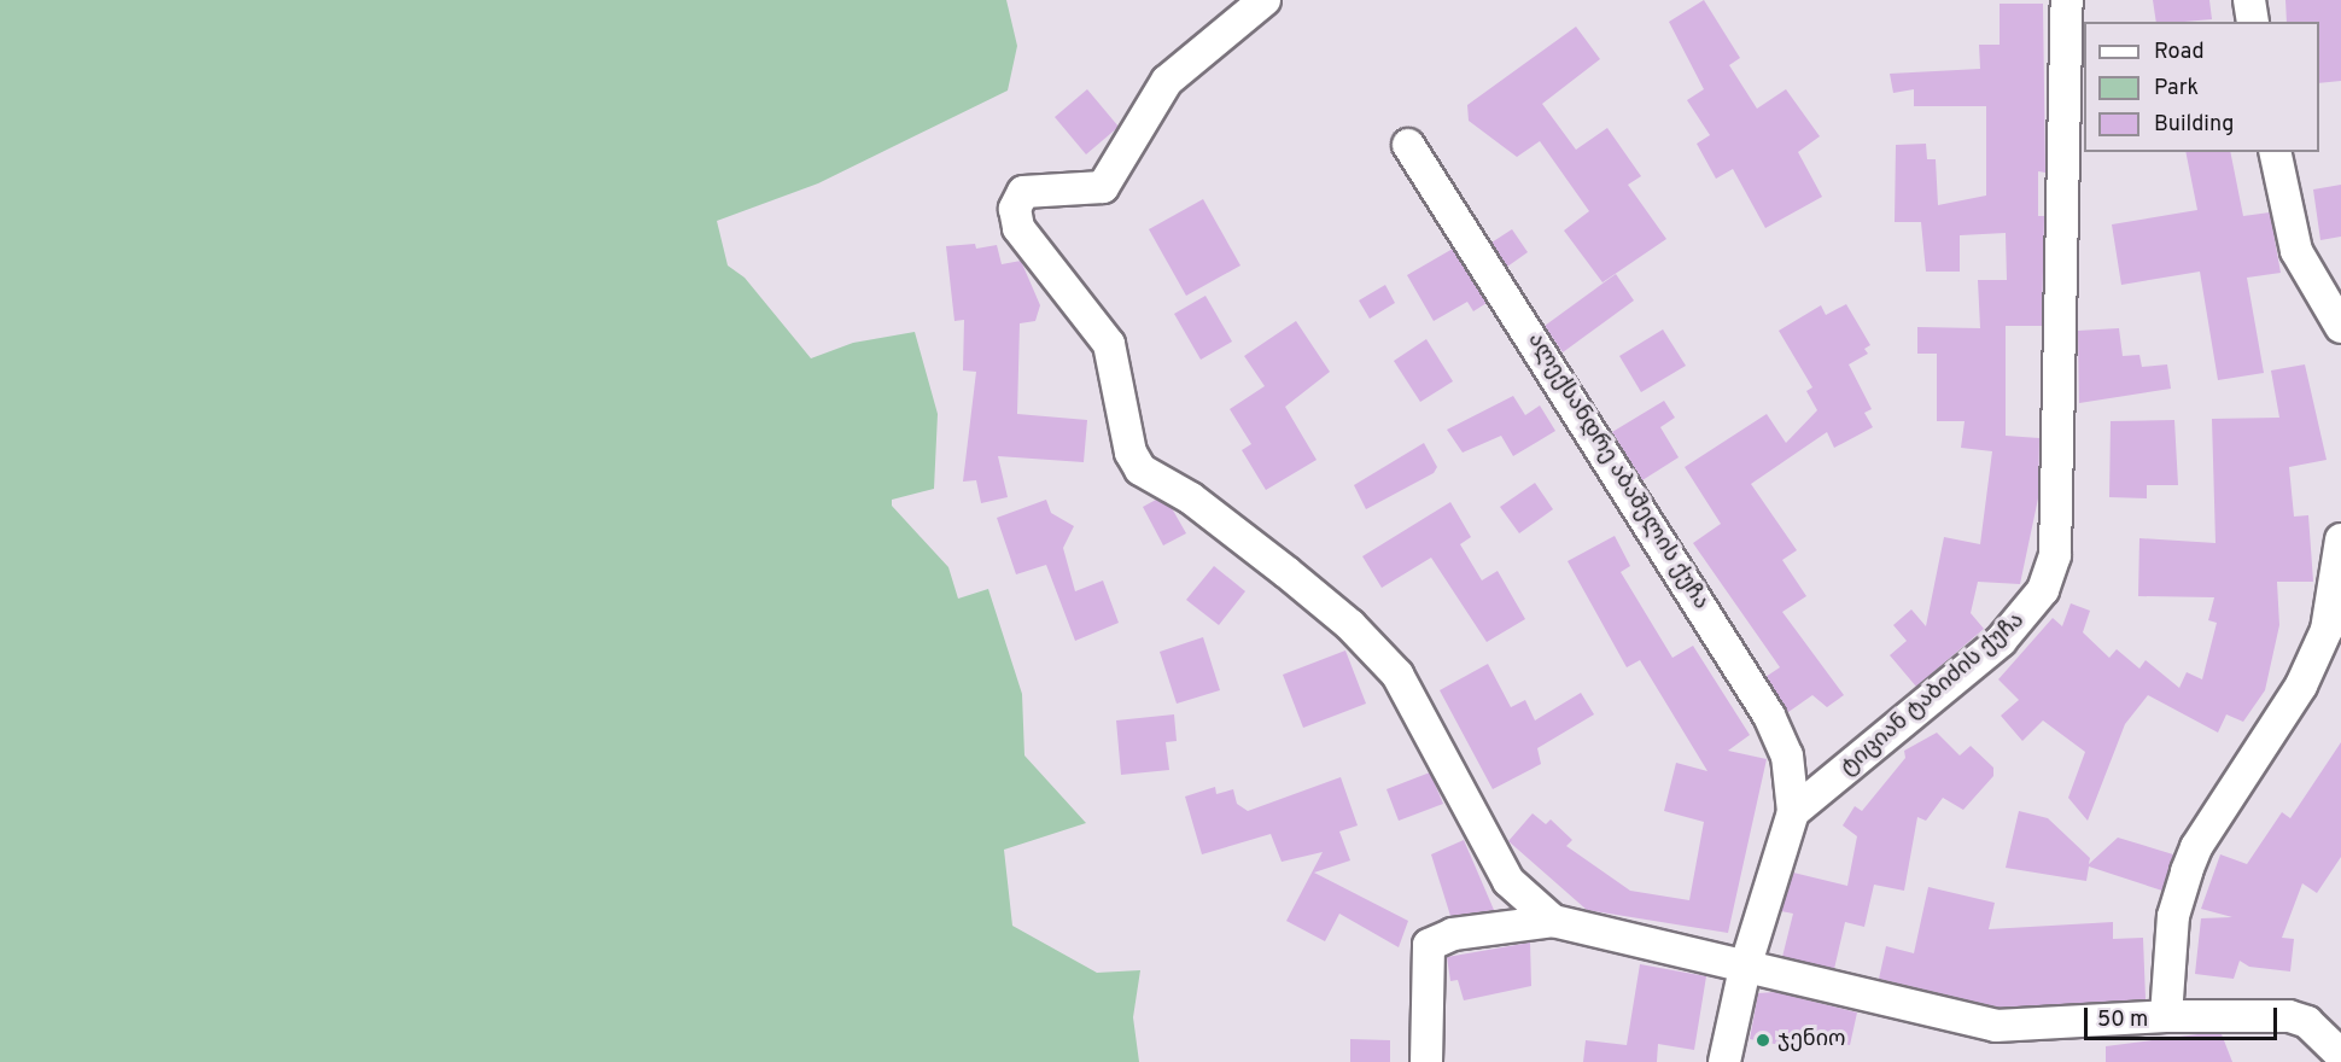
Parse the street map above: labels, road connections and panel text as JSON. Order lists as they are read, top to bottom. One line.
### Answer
{"streets":{"street":["ალექსანდრე აბაშელის ქუჩა","ტიციან ტაბიძის ქუჩა"]},"crossings":[["ალექსანდრე აბაშელის ქუჩა","ტიციან ტაბიძის ქუჩა"]],"places":["ჯენიო"],"legend":["Road","Park","Building"],"scale_bar":"50 m"}
